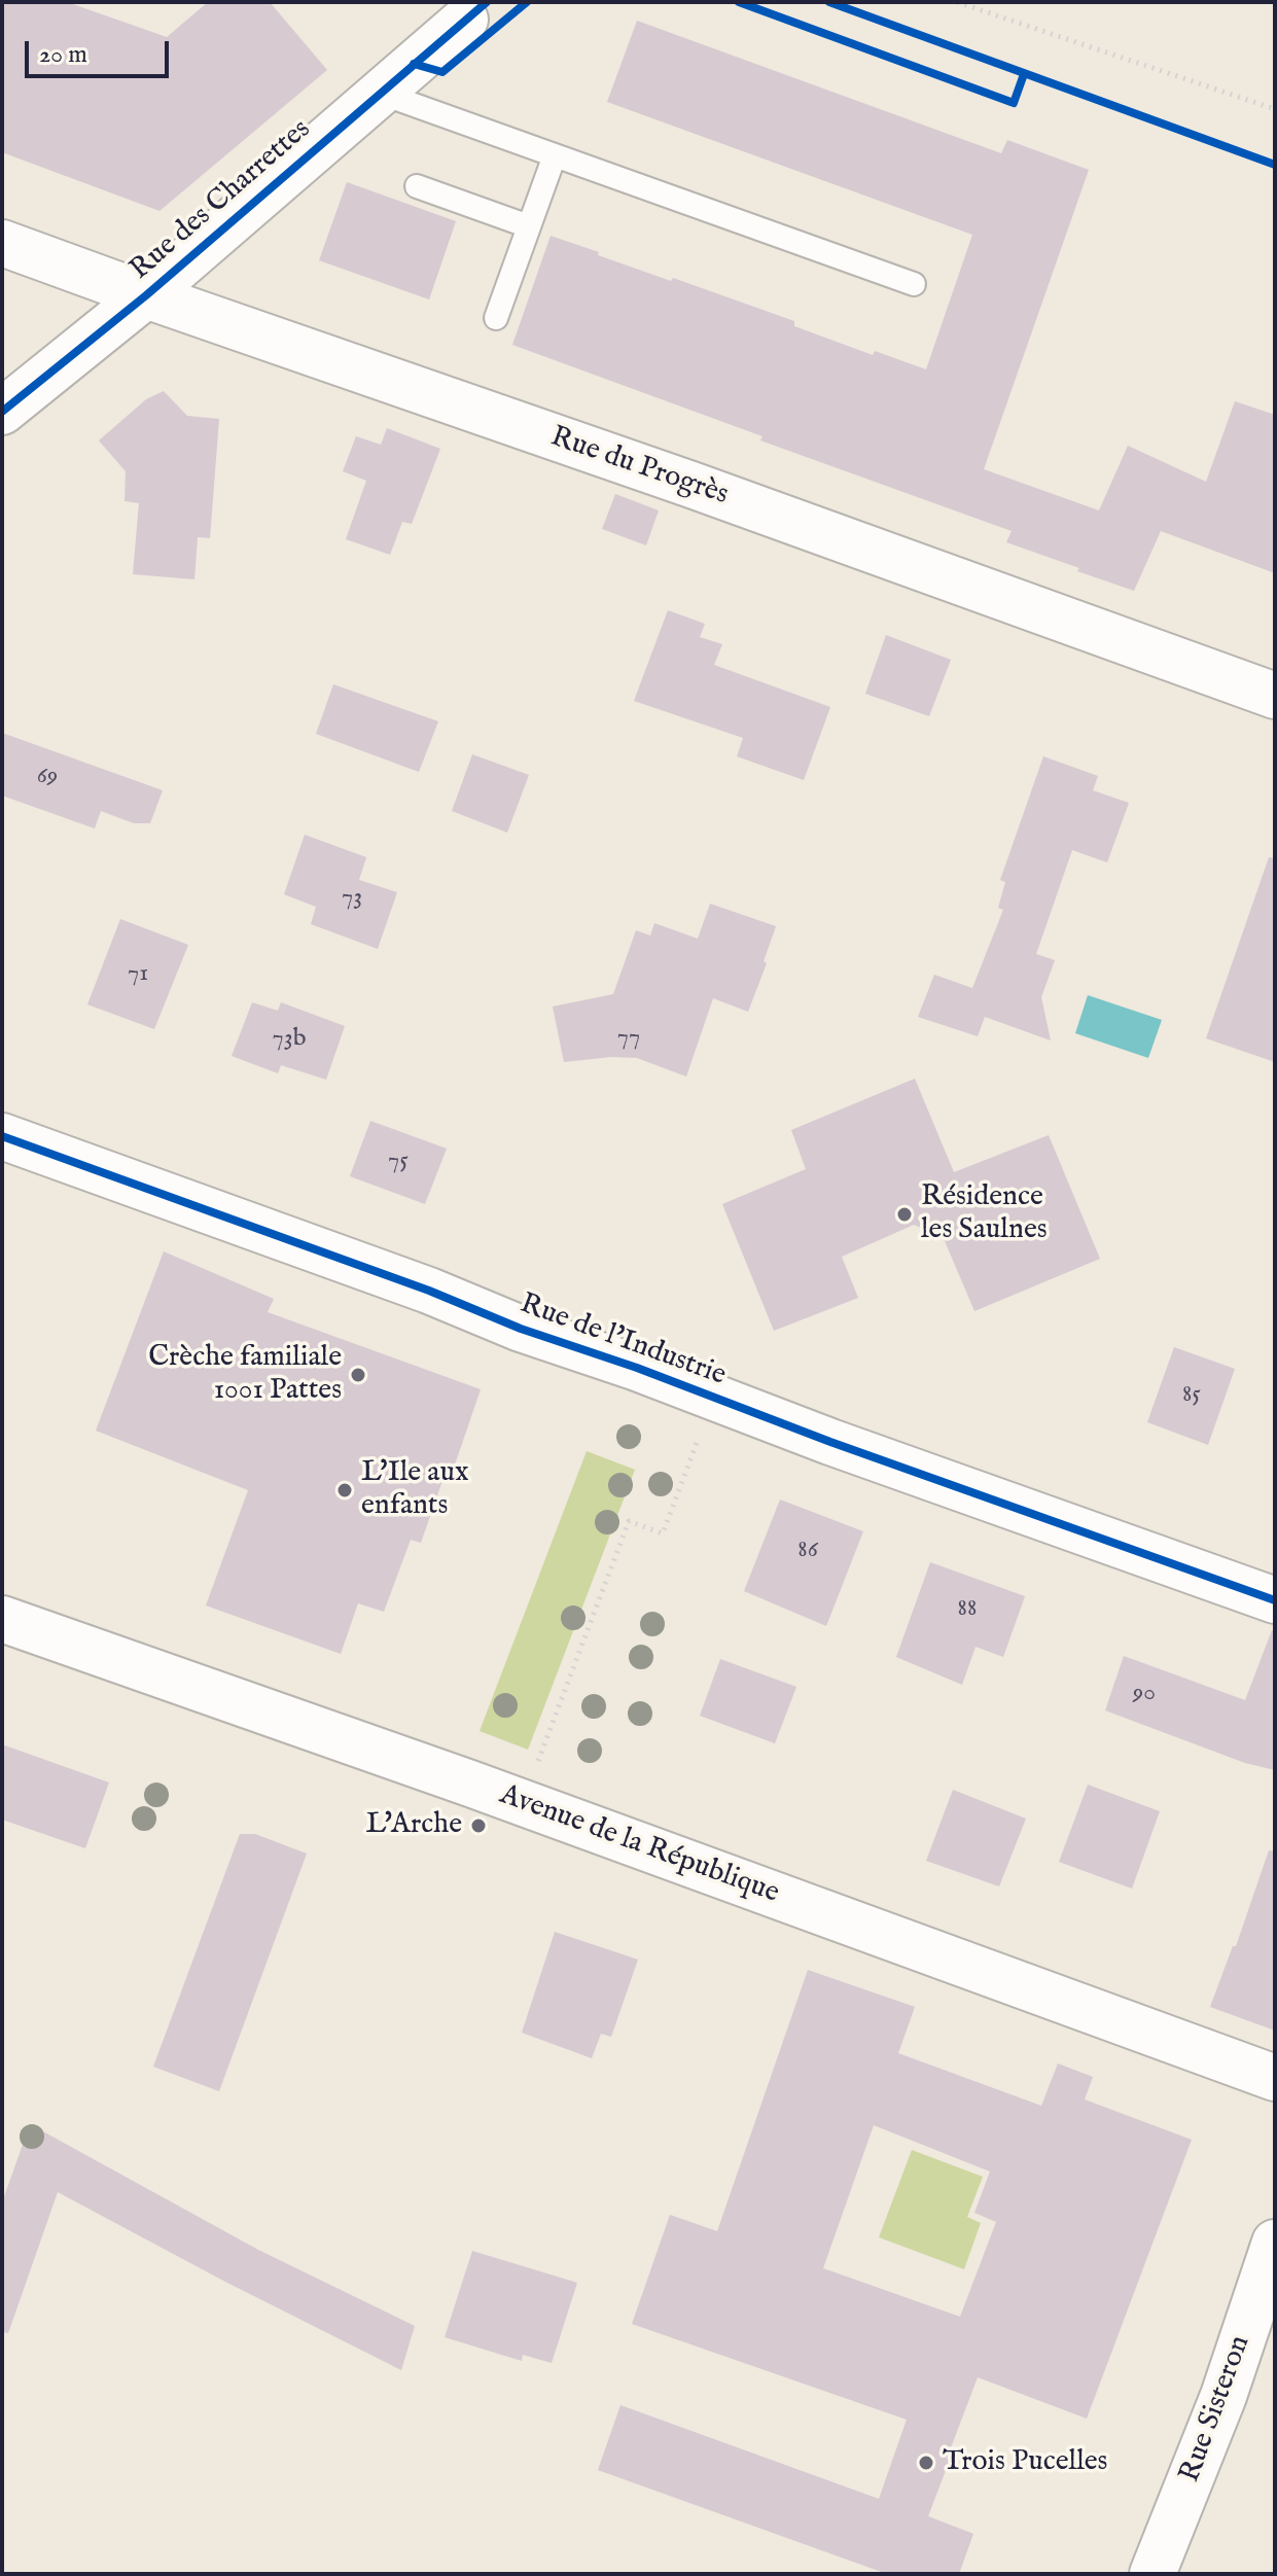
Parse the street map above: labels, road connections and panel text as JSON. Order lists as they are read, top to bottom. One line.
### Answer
{"streets":{"street":["Rue des Charrettes","Rue du Progrès","Rue de l'Industrie","Avenue de la République","Rue Sisteron"]},"crossings":[["Rue des Charrettes","Rue du Progrès"]],"places":["Résidence les Saulnes","Crèche familiale 1001 Pattes","L'Ile aux enfants","L'Arche","Trois Pucelles"],"house_numbers":["69","73","71","77","73b","75","85","86","88","90"],"scale_bar":"20 m"}
